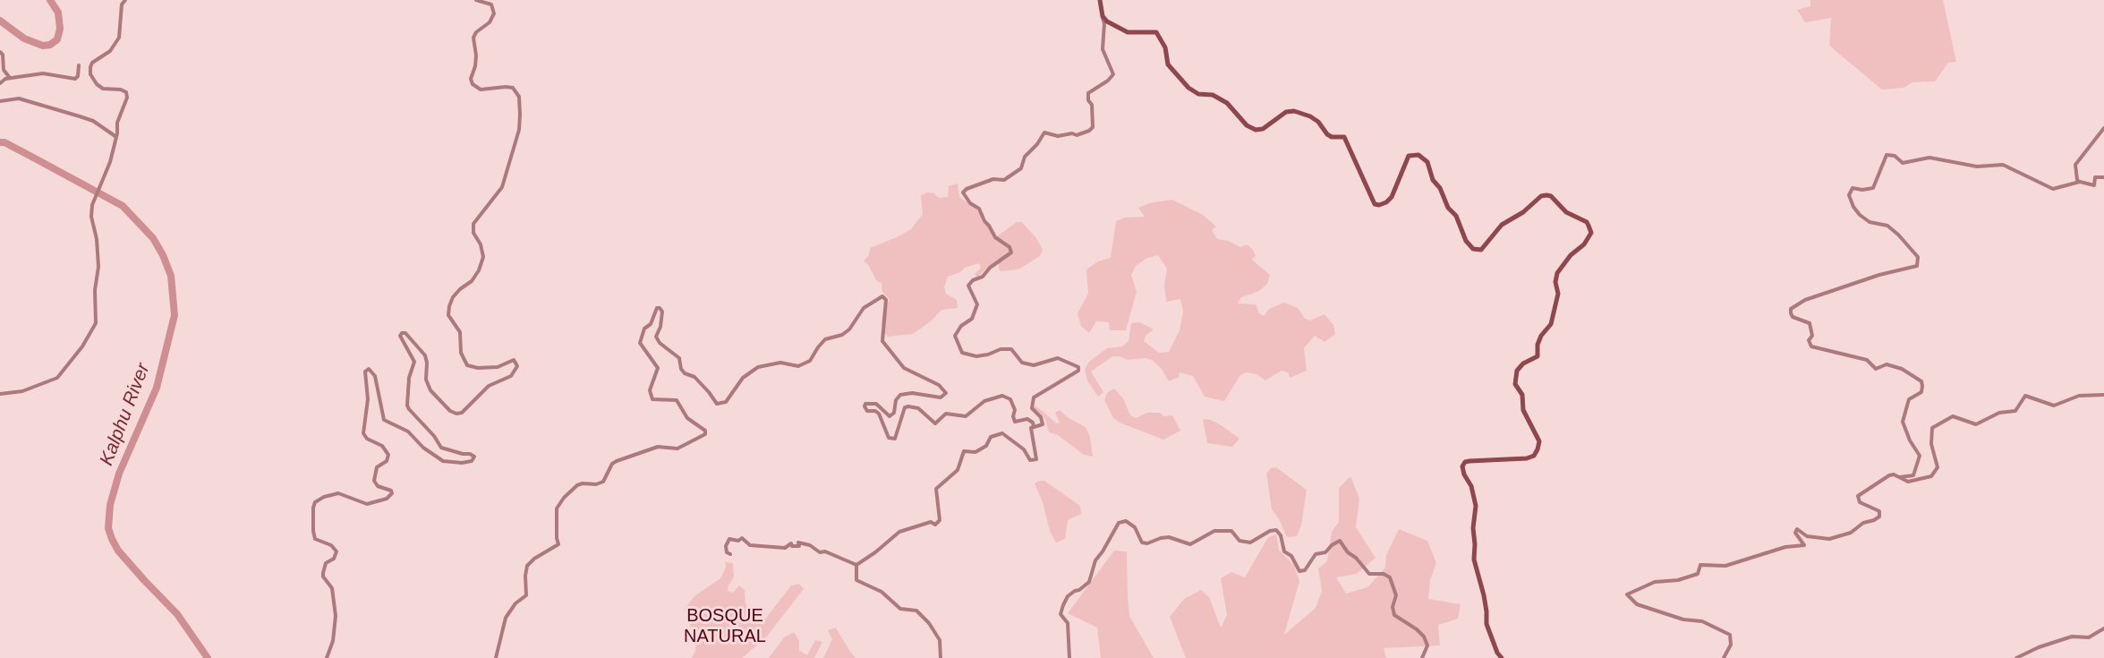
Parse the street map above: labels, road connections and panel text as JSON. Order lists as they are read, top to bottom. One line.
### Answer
{"water":["Kalphu River"],"parks":["BOSQUE NATURAL"]}
